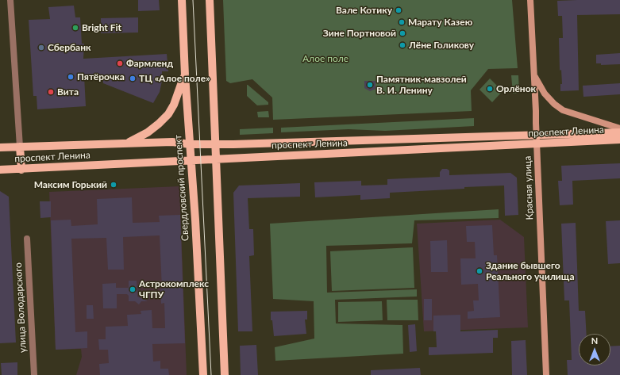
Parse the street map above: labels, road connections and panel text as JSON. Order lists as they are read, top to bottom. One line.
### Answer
{"streets":{"main road":["проспект Ленина","Свердловский проспект","Красная улица"],"street":["улица Володарского"]},"crossings":[["проспект Ленина","Свердловский проспект"],["проспект Ленина","Красная улица"]],"parks":["Алое поле"],"places":["Вале Котику","Марату Казею","Bright Fit","Зине Портновой","Лёне Голикову","Сбербанк","Фармленд","Пятёрочка","ТЦ «Алое поле»","Памятник-мавзолей В. И. Ленину","Орлёнок","Вита","Максим Горький","Здание бывшего Реального училища","Астрокомплекс ЧГПУ"],"north":"top"}
